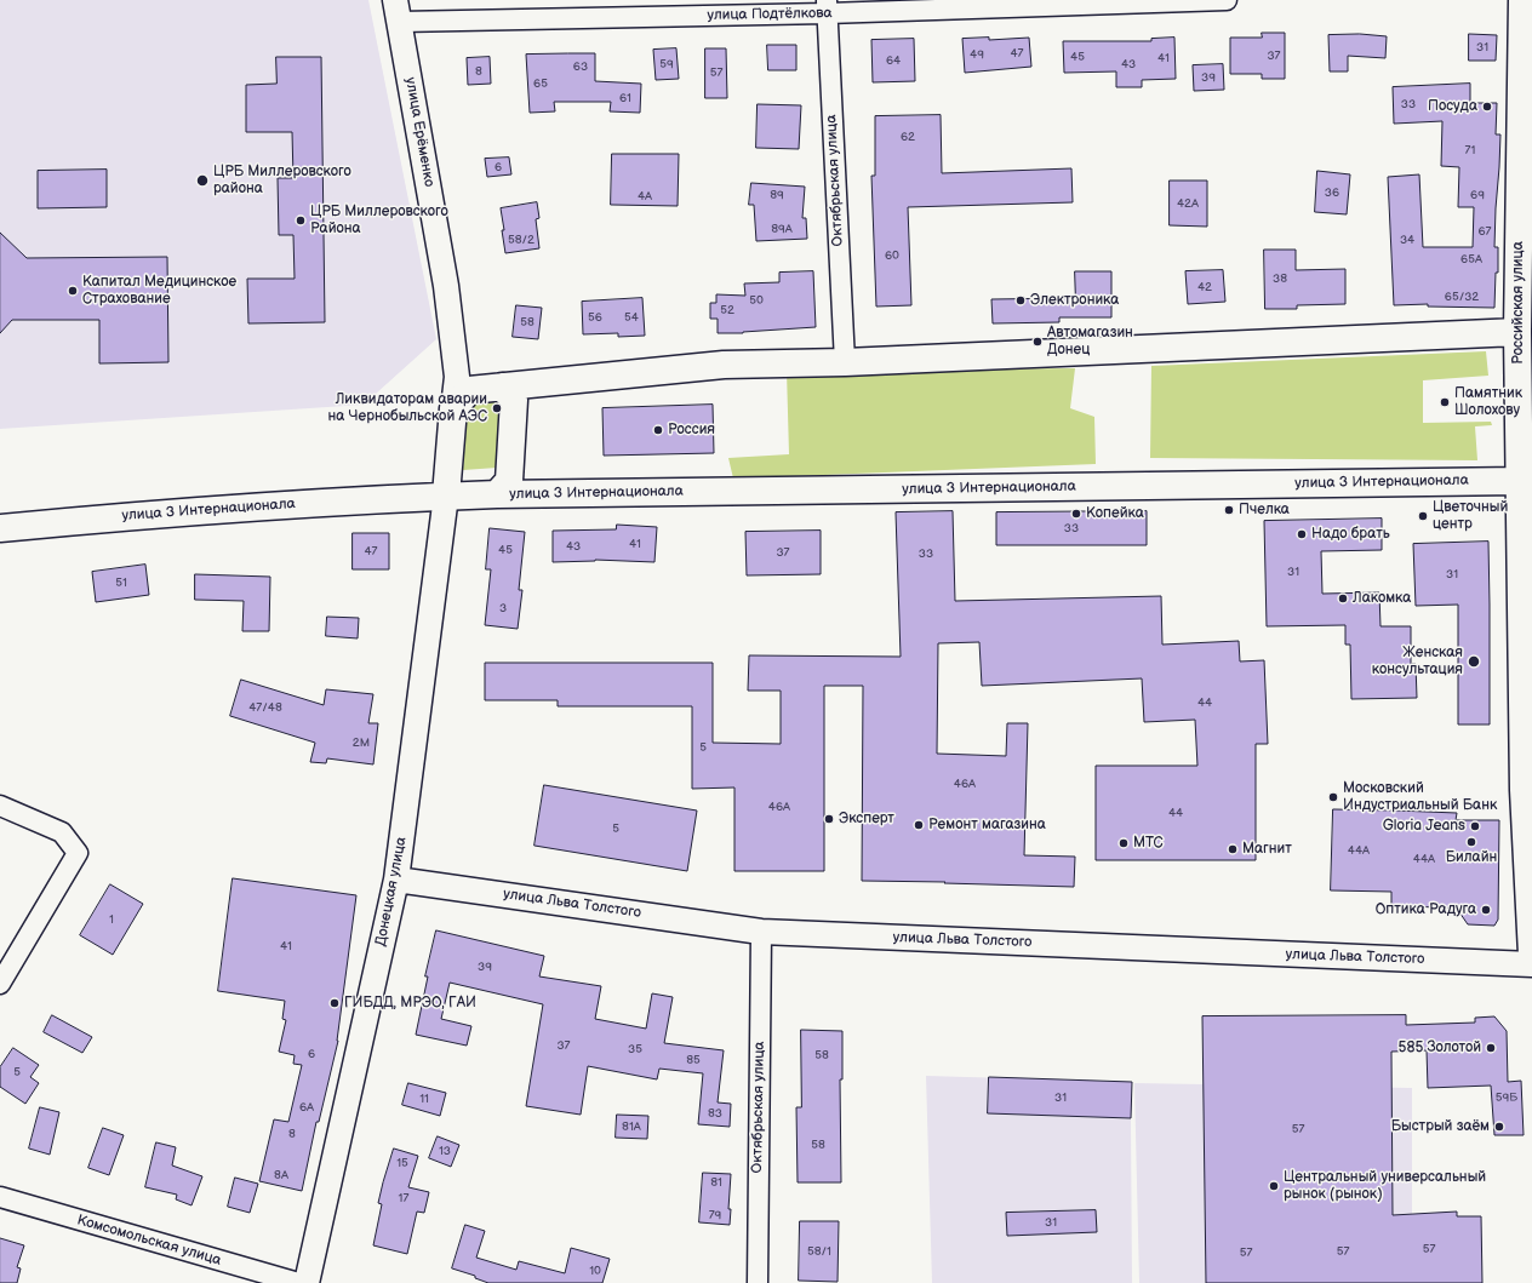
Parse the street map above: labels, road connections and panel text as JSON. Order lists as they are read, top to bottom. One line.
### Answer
{"streets":{"main road":["Российская улица","улица 3 Интернационала"],"street":["улица Подтёлкова","улица Ерёменко","Октябрьская улица","Донецкая улица","улица Льва Толстого","Комсомольская улица"]},"crossings":[["улица Подтёлкова","улица Ерёменко"],["улица Подтёлкова","Октябрьская улица"],["Октябрьская улица","улица Льва Толстого"],["Российская улица","улица 3 Интернационала"],["улица 3 Интернационала","Донецкая улица"],["Донецкая улица","улица Льва Толстого"]],"places":["Посуда","ЦРБ Миллеровского района","ЦРБ Миллеровского Района","Капитал Медицинское Страхование","Электроника","Автомагазин Донец","Памятник Шолохову","Ликвидаторам аварии на Чернобыльской АЭС","Россия","Пчелка","Копейка","Цветочный центр","Надо брать","Лакомка","Женская консультация","Московский Индустриальный Банк","Эксперт","Ремонт магазина","Gloria Jeans","Билайн","МТС","Магнит","Оптика Радуга","ГИБДД, МРЭО, ГАИ","585 Золотой","Быстрый заём","Центральный универсальный рынок (рынок)"],"house_numbers":["31","47","49","37","45","41","64","59","43","63","8","57","39","65","61","33","62","71","6","36","89","69","4А","42А","89А","67","58/2","34","60","65А","38","42","65/32","50","52","56","54","58","33","41","43","45","47","37","33","31","31","51","3","44","47/48","2М","5","46А","46А","44","5","44А","44А","1","41","39","37","35","6","58","85","5","31","59Б","11","6А","83","81А","57","8","58","13","15","8А","81","17","79","31","57","58/1","57","57","10"]}
